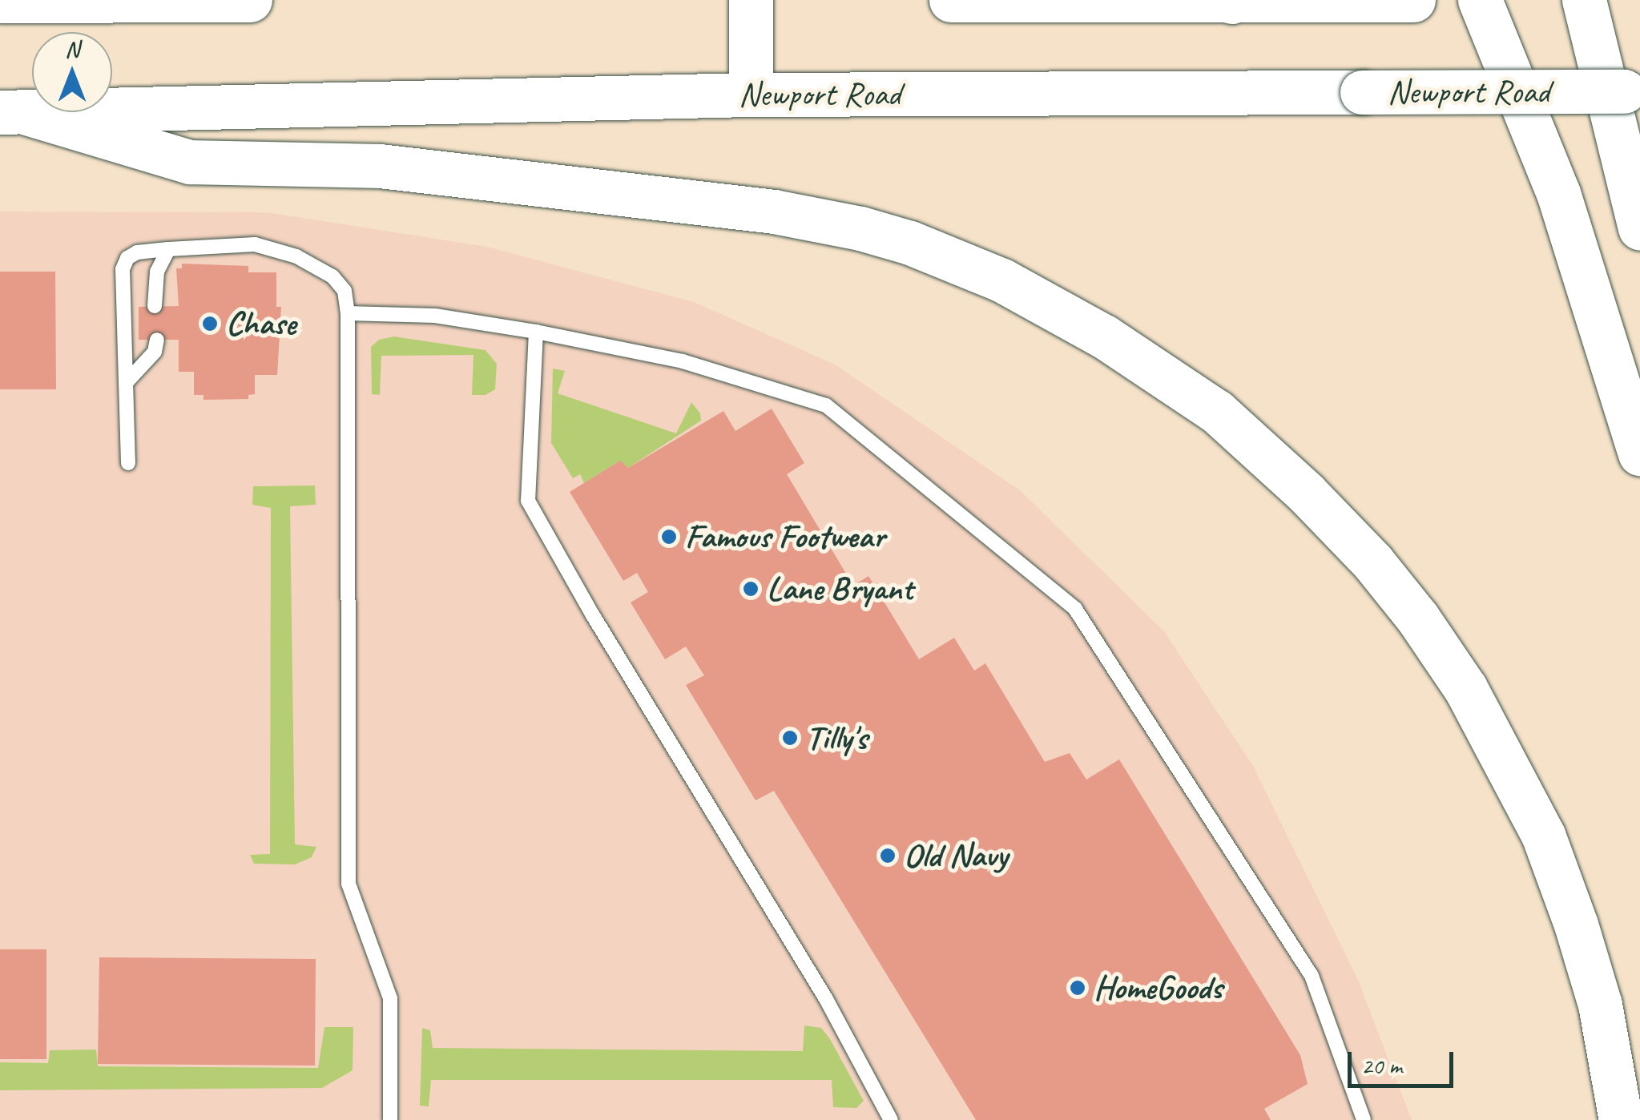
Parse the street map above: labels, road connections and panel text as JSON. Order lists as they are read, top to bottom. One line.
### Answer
{"streets":{"main road":["Newport Road"]},"places":["Chase","Famous Footwear","Lane Bryant","Tilly's","Old Navy","HomeGoods"],"scale_bar":"20 m","north":"top"}
